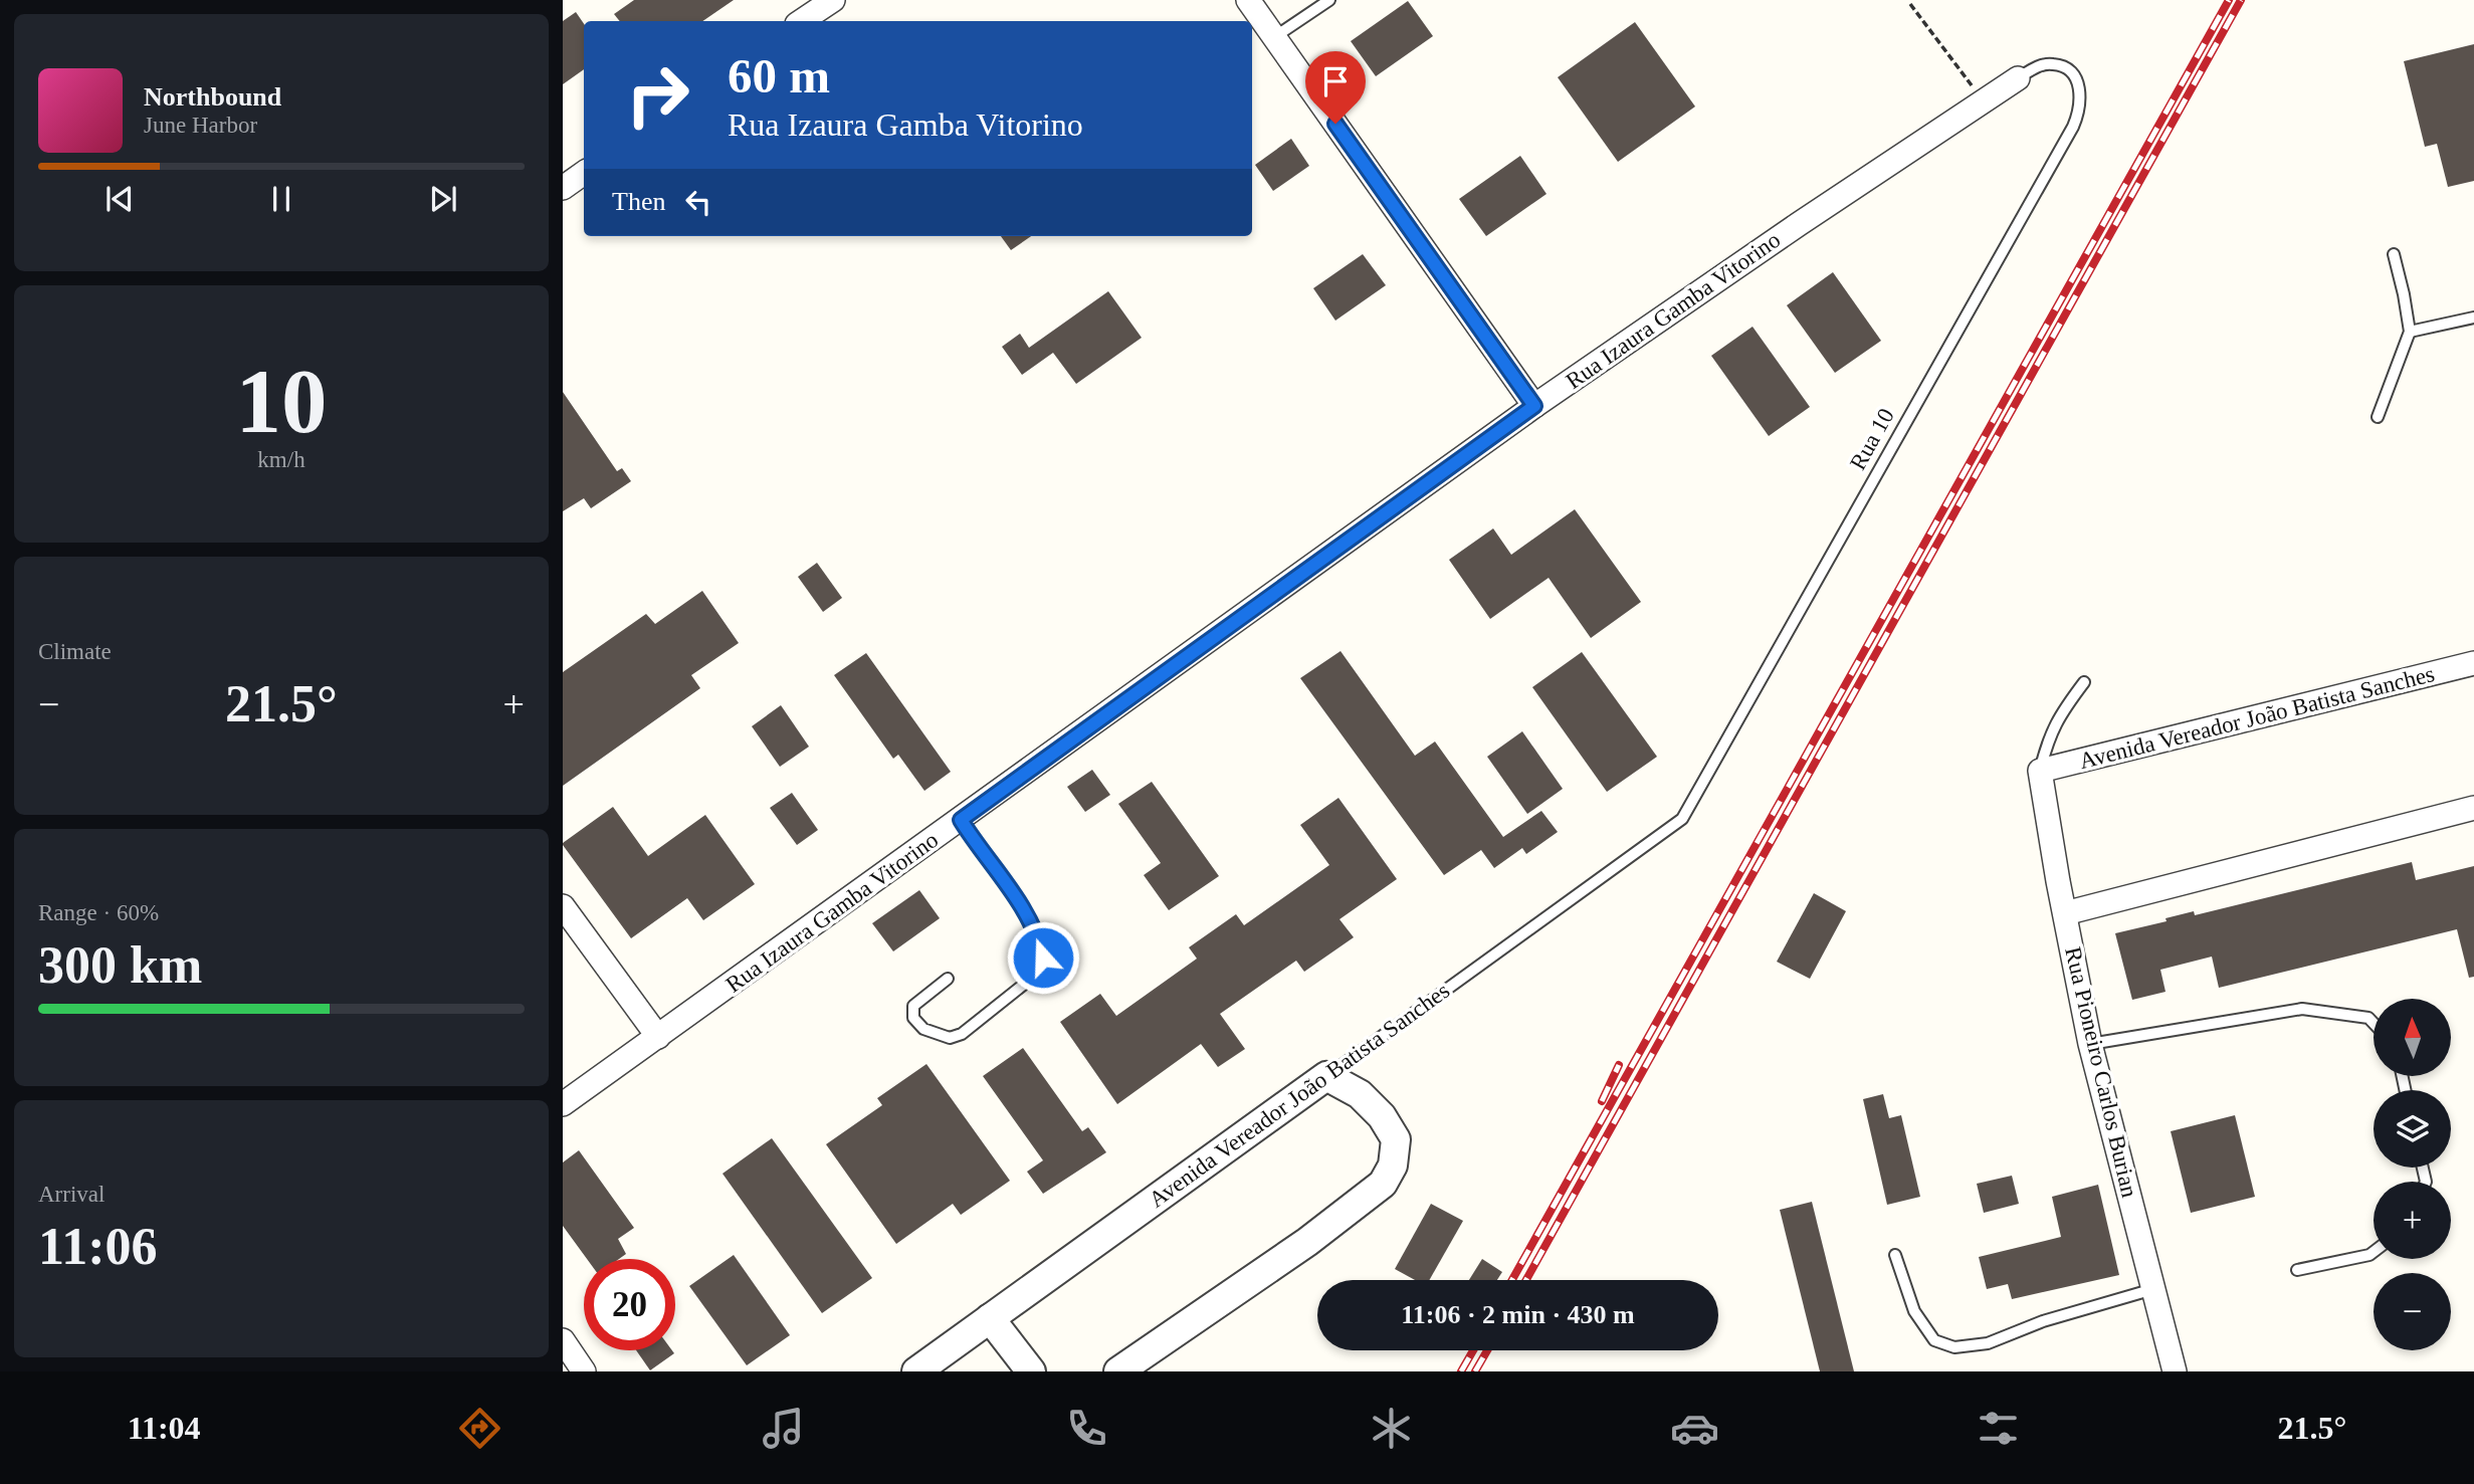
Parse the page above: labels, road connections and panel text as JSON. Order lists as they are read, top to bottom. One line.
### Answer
{"streets":{"street":["Rua Izaura Gamba Vitorino","Avenida Vereador João Batista Sanches","Rua Pioneiro Carlos Burian"],"lane":["Rua 10"]},"crossings":[["Rua Izaura Gamba Vitorino","Rua 10"],["Rua 10","Avenida Vereador João Batista Sanches"],["Avenida Vereador João Batista Sanches","Rua Pioneiro Carlos Burian"]],"north":"top","page":{"turn":["60 m","Rua Izaura Gamba Vitorino"],"song":["Northbound","June Harbor"],"then":"Then","tile":[["10","km/h"],"Climate",["Range · 60%","300 km"],["Arrival","11:06"]],"heat":["−","21.5°","+"],"map_buttons":["+","−"],"limit":"20","trip":"11:06 · 2 min · 430 m","tabs":["11:04","21.5°"]}}
